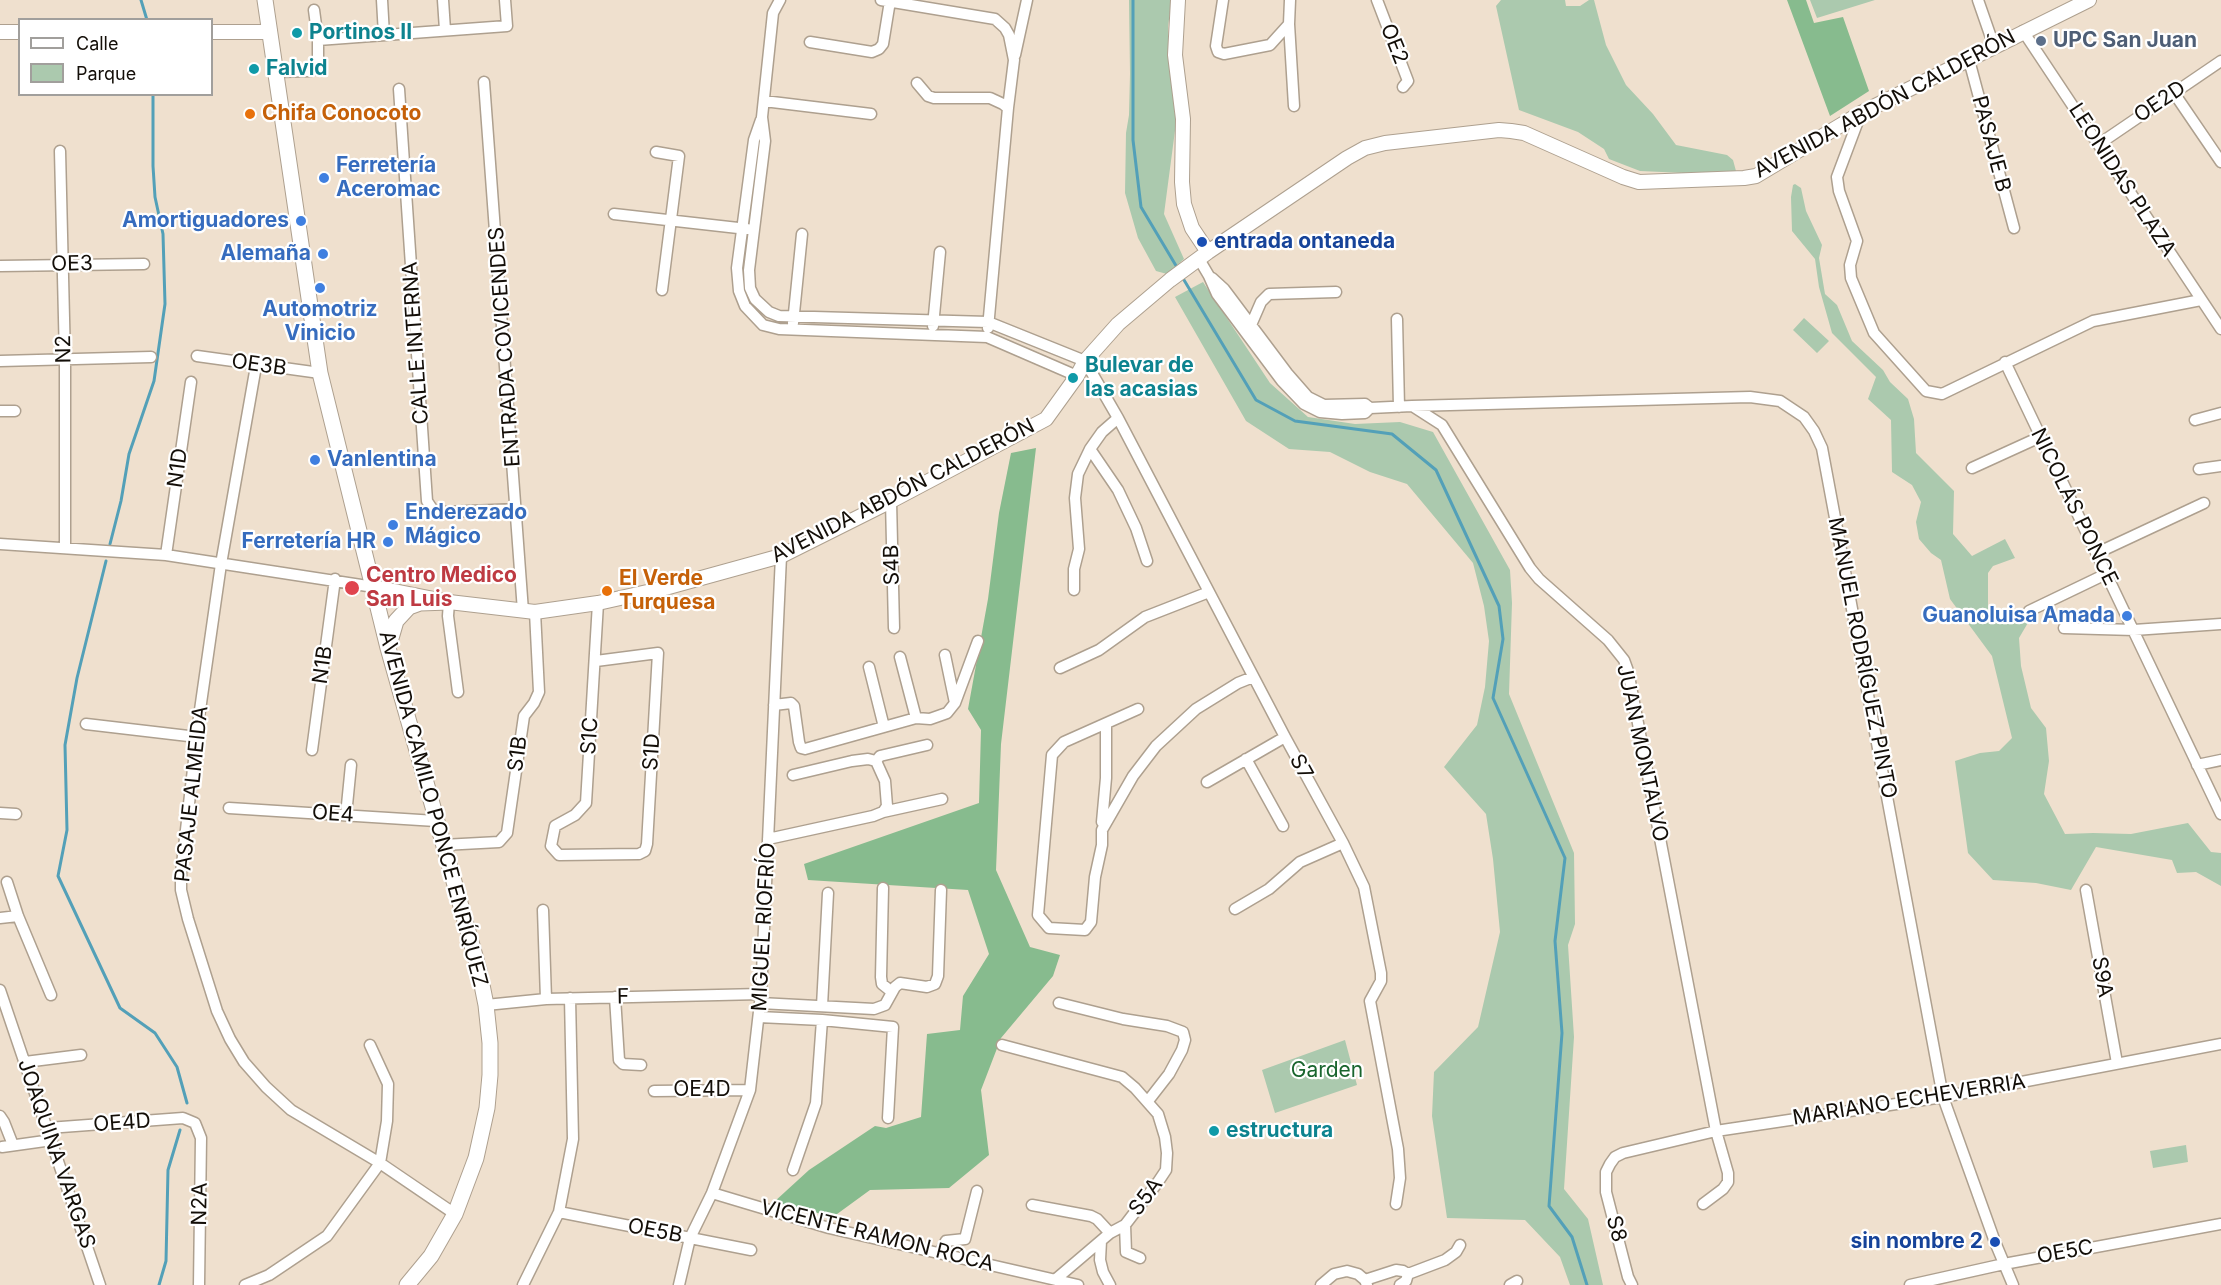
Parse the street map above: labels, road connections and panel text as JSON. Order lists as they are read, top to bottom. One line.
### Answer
{"streets":{"main road":["AVENIDA CAMILO PONCE ENRÍQUEZ"],"street":["OE2","OE2D","AVENIDA ABDÓN CALDERÓN","PASAJE B","LEONIDAS PLAZA","OE3","CALLE INTERNA","ENTRADA COVICENDES","N2","OE3B","N1D","NICOLÁS PONCE","S4B","MANUEL RODRÍGUEZ PINTO","N1B","S1C","S1D","JUAN MONTALVO","S1B","S7","PASAJE ALMEIDA","OE4","MIGUEL RIOFRÍO","S9A","F","OE4D","MARIANO ECHEVERRIA","JOAQUINA VARGAS","S5A","N2A","S8","OE5B","VICENTE RAMON ROCA","OE5C"]},"crossings":[["OE2D","LEONIDAS PLAZA"],["AVENIDA ABDÓN CALDERÓN","PASAJE B"],["AVENIDA ABDÓN CALDERÓN","LEONIDAS PLAZA"],["AVENIDA ABDÓN CALDERÓN","ENTRADA COVICENDES"],["AVENIDA ABDÓN CALDERÓN","N2"],["AVENIDA ABDÓN CALDERÓN","N1D"],["AVENIDA ABDÓN CALDERÓN","S4B"],["AVENIDA ABDÓN CALDERÓN","N1B"],["AVENIDA ABDÓN CALDERÓN","S1C"],["AVENIDA ABDÓN CALDERÓN","S1B"],["AVENIDA ABDÓN CALDERÓN","S7"],["AVENIDA ABDÓN CALDERÓN","PASAJE ALMEIDA"],["AVENIDA ABDÓN CALDERÓN","AVENIDA CAMILO PONCE ENRÍQUEZ"],["AVENIDA ABDÓN CALDERÓN","MIGUEL RIOFRÍO"],["OE3","N2"],["CALLE INTERNA","ENTRADA COVICENDES"],["ENTRADA COVICENDES","S1B"],["OE3B","PASAJE ALMEIDA"],["OE3B","AVENIDA CAMILO PONCE ENRÍQUEZ"],["MANUEL RODRÍGUEZ PINTO","JUAN MONTALVO"],["MANUEL RODRÍGUEZ PINTO","MARIANO ECHEVERRIA"],["MANUEL RODRÍGUEZ PINTO","OE5C"],["S1C","S1D"],["JUAN MONTALVO","MARIANO ECHEVERRIA"],["S1B","AVENIDA CAMILO PONCE ENRÍQUEZ"],["PASAJE ALMEIDA","AVENIDA CAMILO PONCE ENRÍQUEZ"],["AVENIDA CAMILO PONCE ENRÍQUEZ","OE4"],["AVENIDA CAMILO PONCE ENRÍQUEZ","F"],["MIGUEL RIOFRÍO","F"],["MIGUEL RIOFRÍO","OE4D"],["MIGUEL RIOFRÍO","OE5B"],["MIGUEL RIOFRÍO","VICENTE RAMON ROCA"],["S9A","MARIANO ECHEVERRIA"],["OE4D","JOAQUINA VARGAS"],["OE4D","N2A"],["MARIANO ECHEVERRIA","S8"],["S5A","VICENTE RAMON ROCA"]],"parks":["Garden"],"places":["Portinos II","UPC San Juan","Falvid","Chifa Conocoto","Ferretería Aceromac","Amortiguadores","entrada ontaneda","Alemaña","Automotriz Vinicio","Bulevar de las acasias","Vanlentina","Enderezado Mágico","Ferretería HR","Centro Medico San Luis","El Verde Turquesa","Guanoluisa Amada","estructura","sin nombre 2"],"legend":["Calle","Parque"]}
